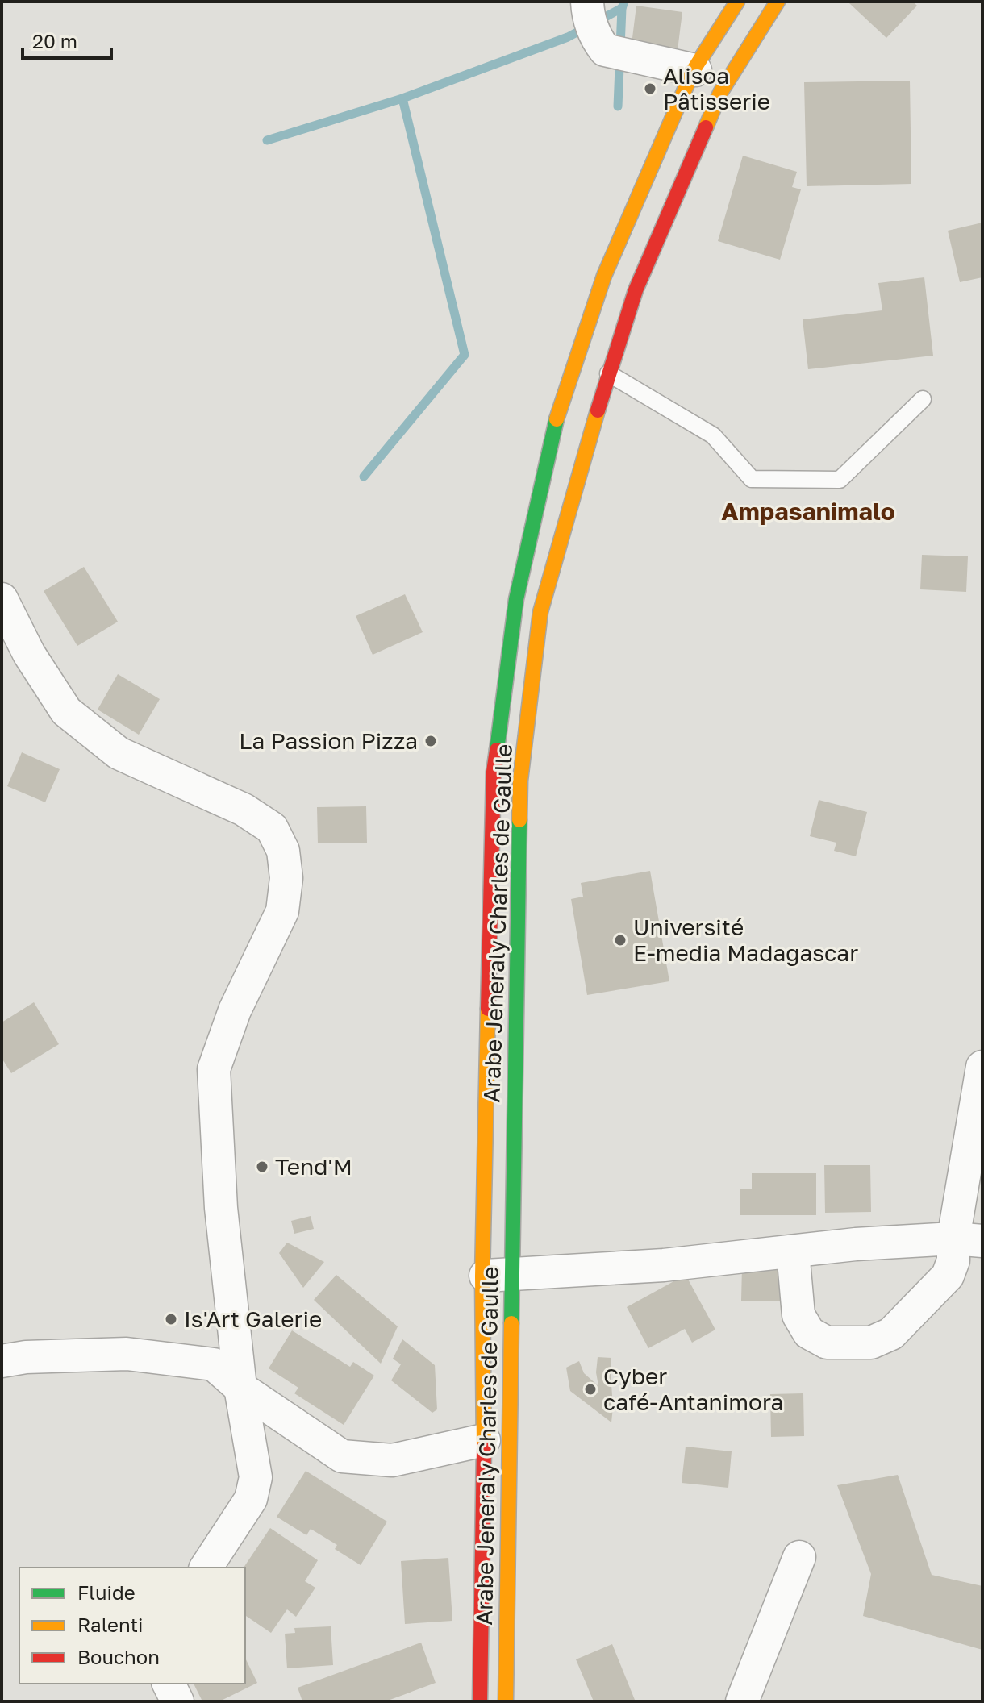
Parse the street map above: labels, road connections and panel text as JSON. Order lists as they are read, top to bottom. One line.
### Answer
{"streets":{"street":["Arabe Jeneraly Charles de Gaulle"]},"districts":["Ampasanimalo"],"places":["Alisoa Pâtisserie","La Passion Pizza","Université E-media Madagascar","Tend'M","Is'Art Galerie","Cyber café-Antanimora"],"legend":["Fluide","Ralenti","Bouchon"],"scale_bar":"20 m"}
